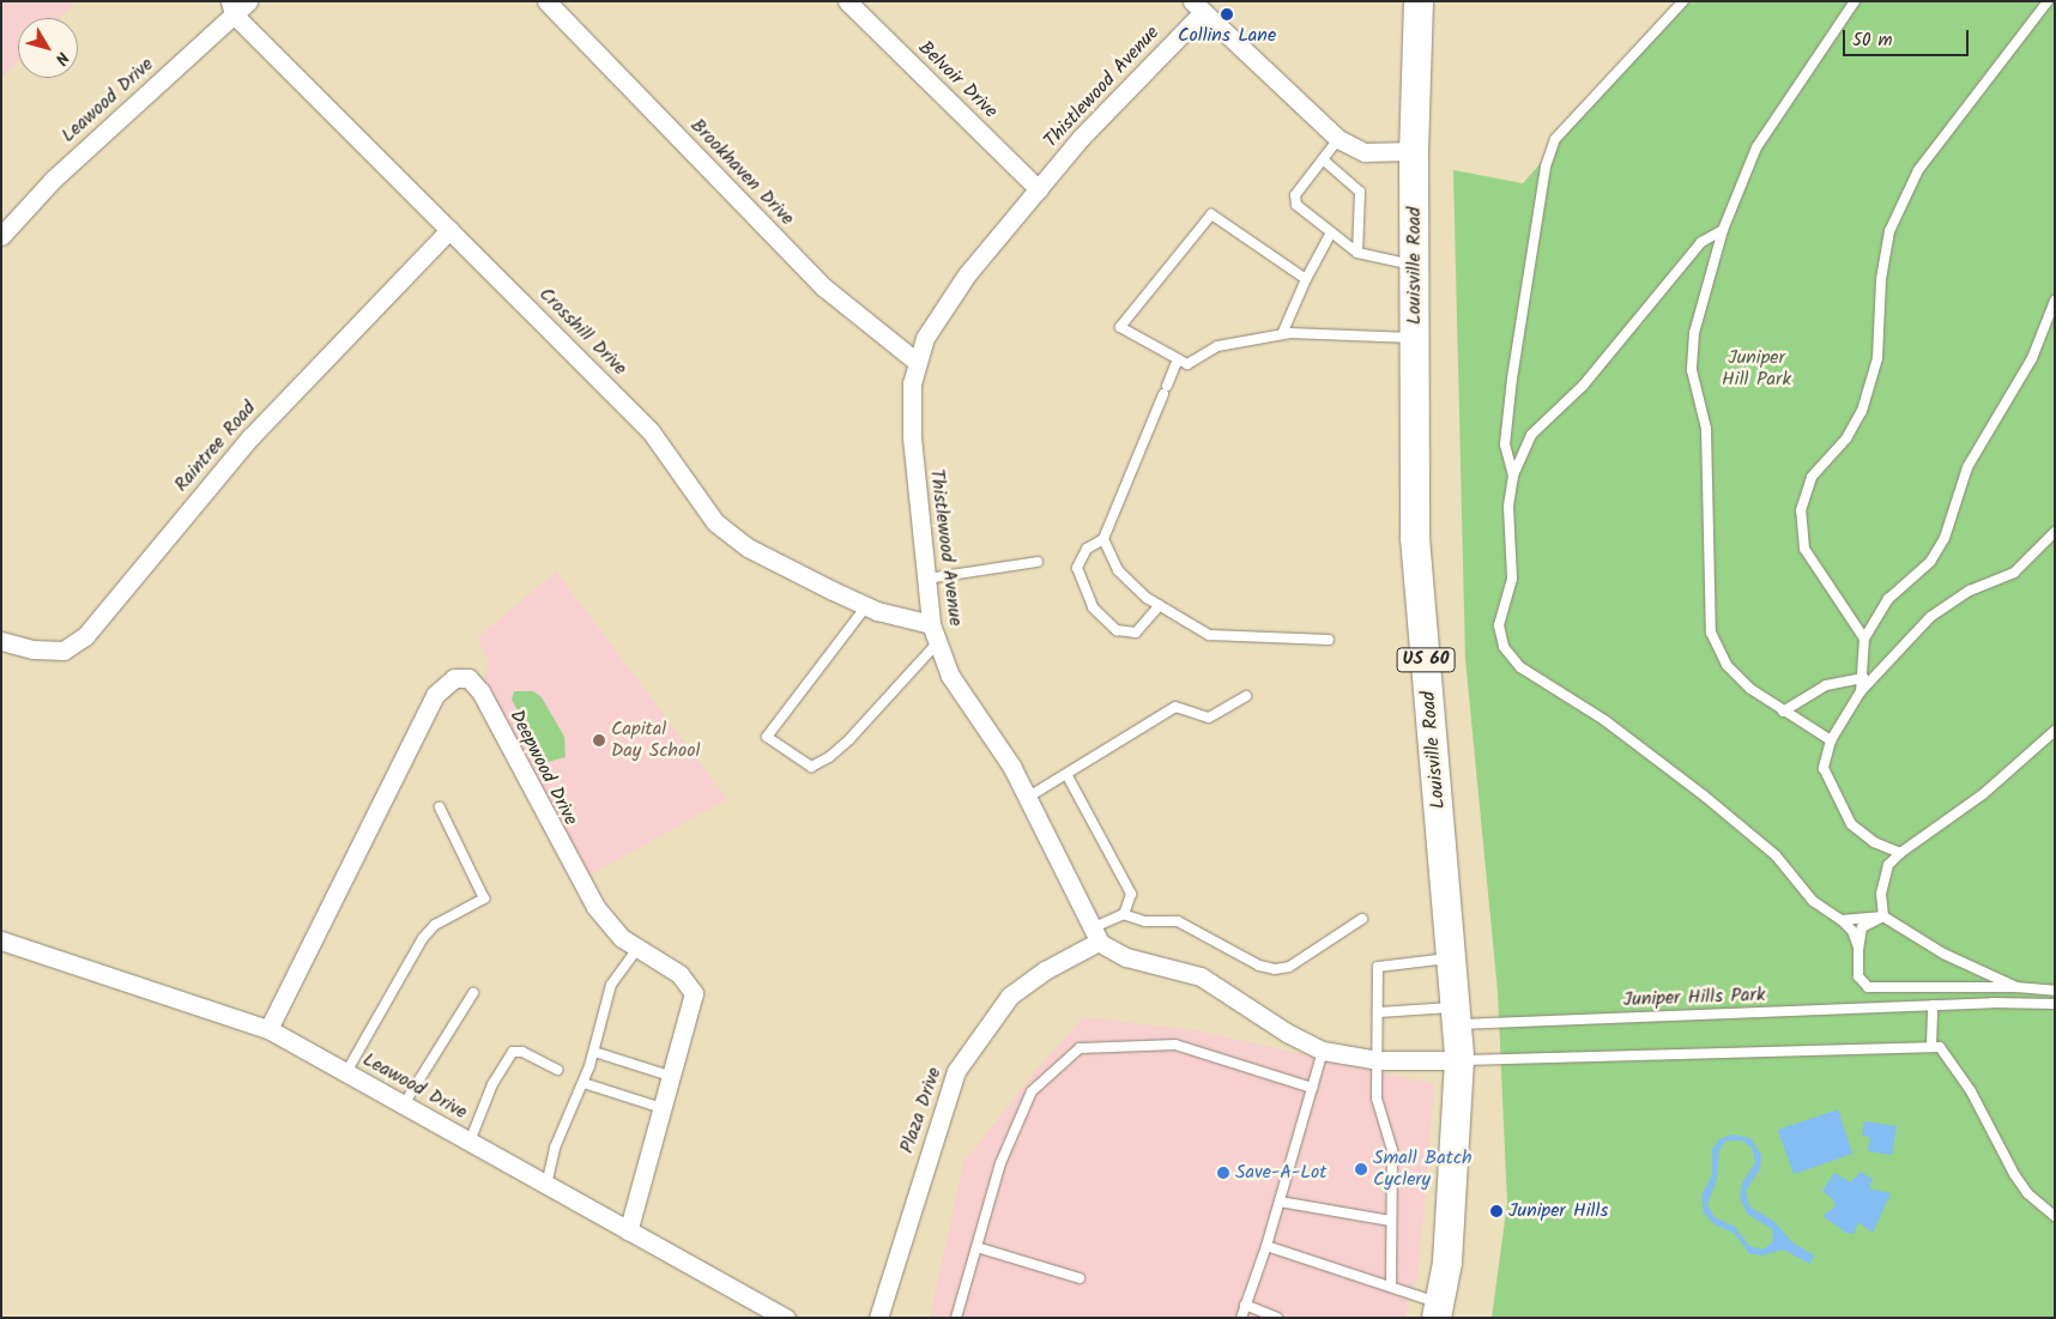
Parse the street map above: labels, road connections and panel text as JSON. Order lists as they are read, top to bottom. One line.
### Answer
{"streets":{"main road":["Louisville Road","US 60"],"street":["Belvoir Drive","Thistlewood Avenue","Leawood Drive","Brookhaven Drive","Crosshill Drive","Raintree Road","Deepwood Drive","Plaza Drive"],"lane":["Juniper Hills Park"]},"crossings":[["Belvoir Drive","Thistlewood Avenue"],["Thistlewood Avenue","Brookhaven Drive"],["Thistlewood Avenue","Crosshill Drive"],["Thistlewood Avenue","Plaza Drive"],["Leawood Drive","Crosshill Drive"],["Leawood Drive","Deepwood Drive"],["Louisville Road","Juniper Hills Park"],["Crosshill Drive","Raintree Road"]],"parks":["Juniper Hill Park"],"places":["Collins Lane","Capital Day School","Small Batch Cyclery","Save-A-Lot","Juniper Hills"],"scale_bar":"50 m","north":"bottom right"}
